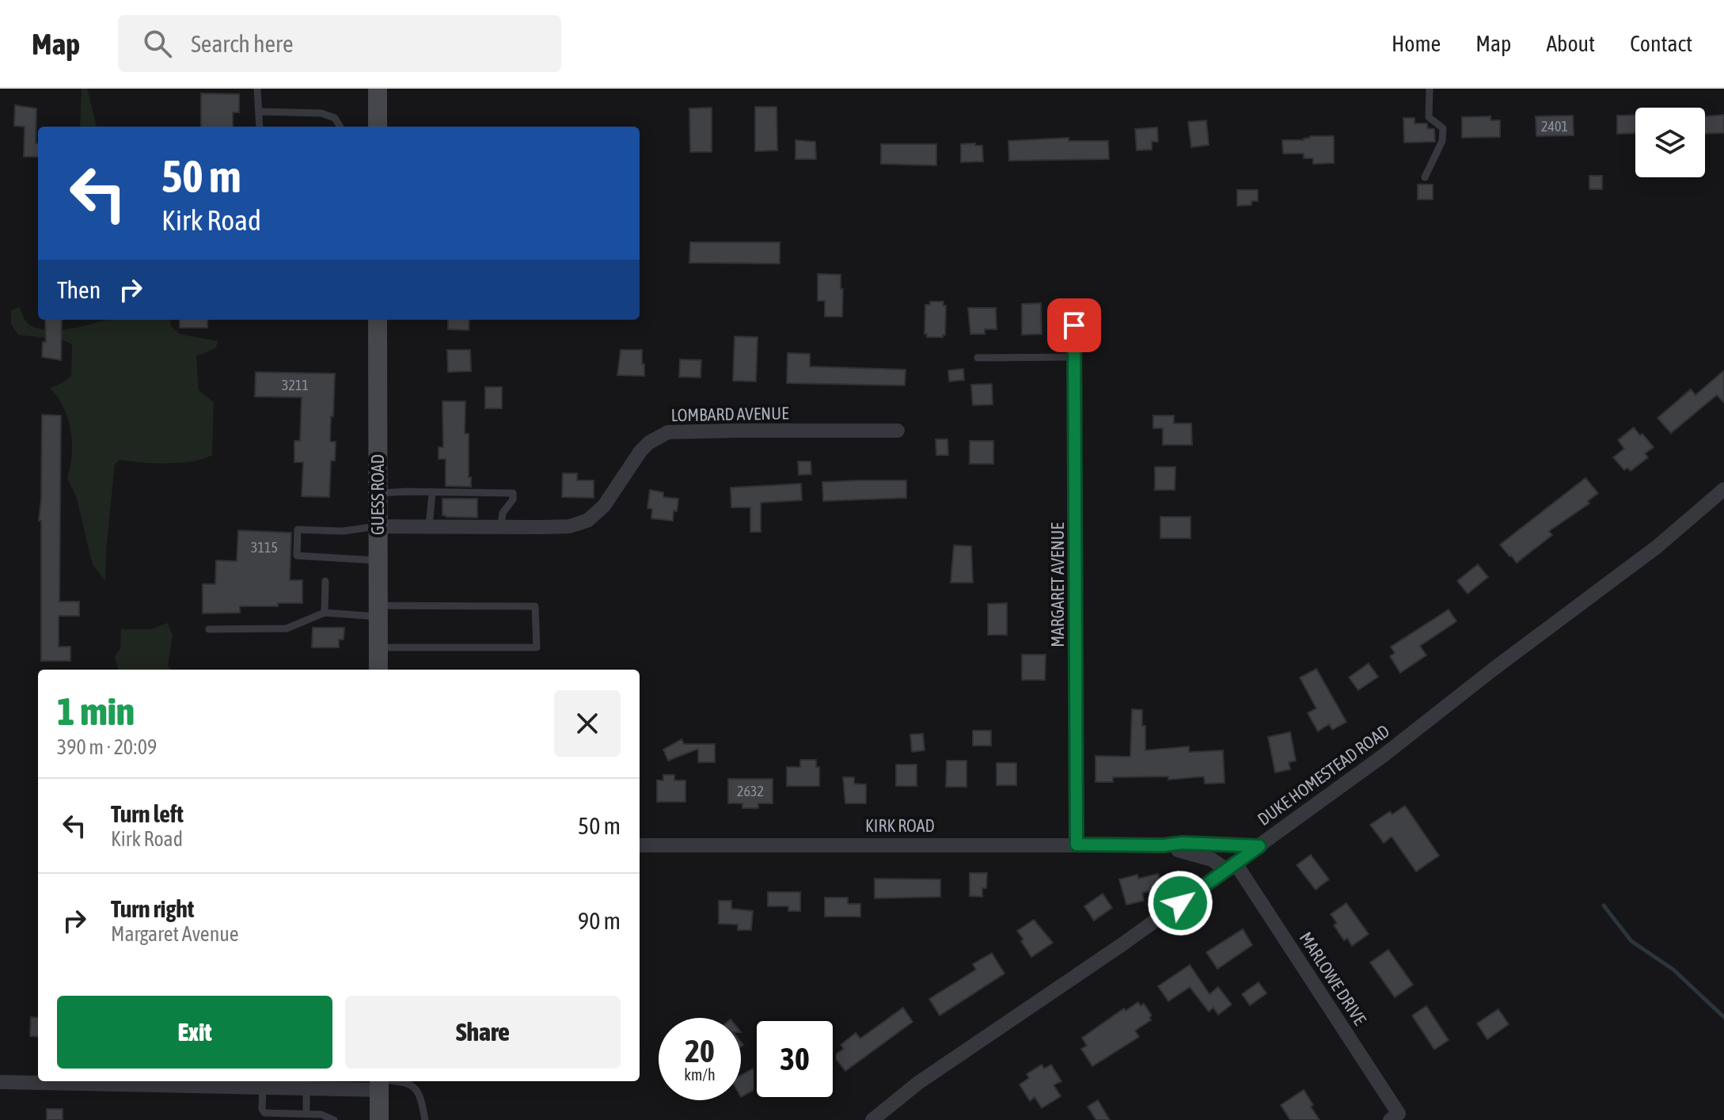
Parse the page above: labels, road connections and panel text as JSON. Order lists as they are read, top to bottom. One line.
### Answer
{"streets":{"main road":["GUESS ROAD"],"street":["LOMBARD AVENUE","MARGARET AVENUE","DUKE HOMESTEAD ROAD","KIRK ROAD","MARLOWE DRIVE"]},"crossings":[["LOMBARD AVENUE","GUESS ROAD"],["MARGARET AVENUE","KIRK ROAD"],["DUKE HOMESTEAD ROAD","KIRK ROAD"],["DUKE HOMESTEAD ROAD","MARLOWE DRIVE"],["KIRK ROAD","MARLOWE DRIVE"]],"house_numbers":["2401","3211","3115","2632"],"page":{"header":"Map","search":"Search here","nav":["Home","Map","About","Contact"],"turn":["50 m","Kirk Road"],"then":"Then","heading":["1 min","390 m · 20:09"],"list":[{"name":"Turn left","note":"Kirk Road","value":"50 m"},{"name":"Turn right","note":"Margaret Avenue","value":"90 m"}],"buttons":["Exit","Share"],"speed":"20 km/h","limit":"30"}}
